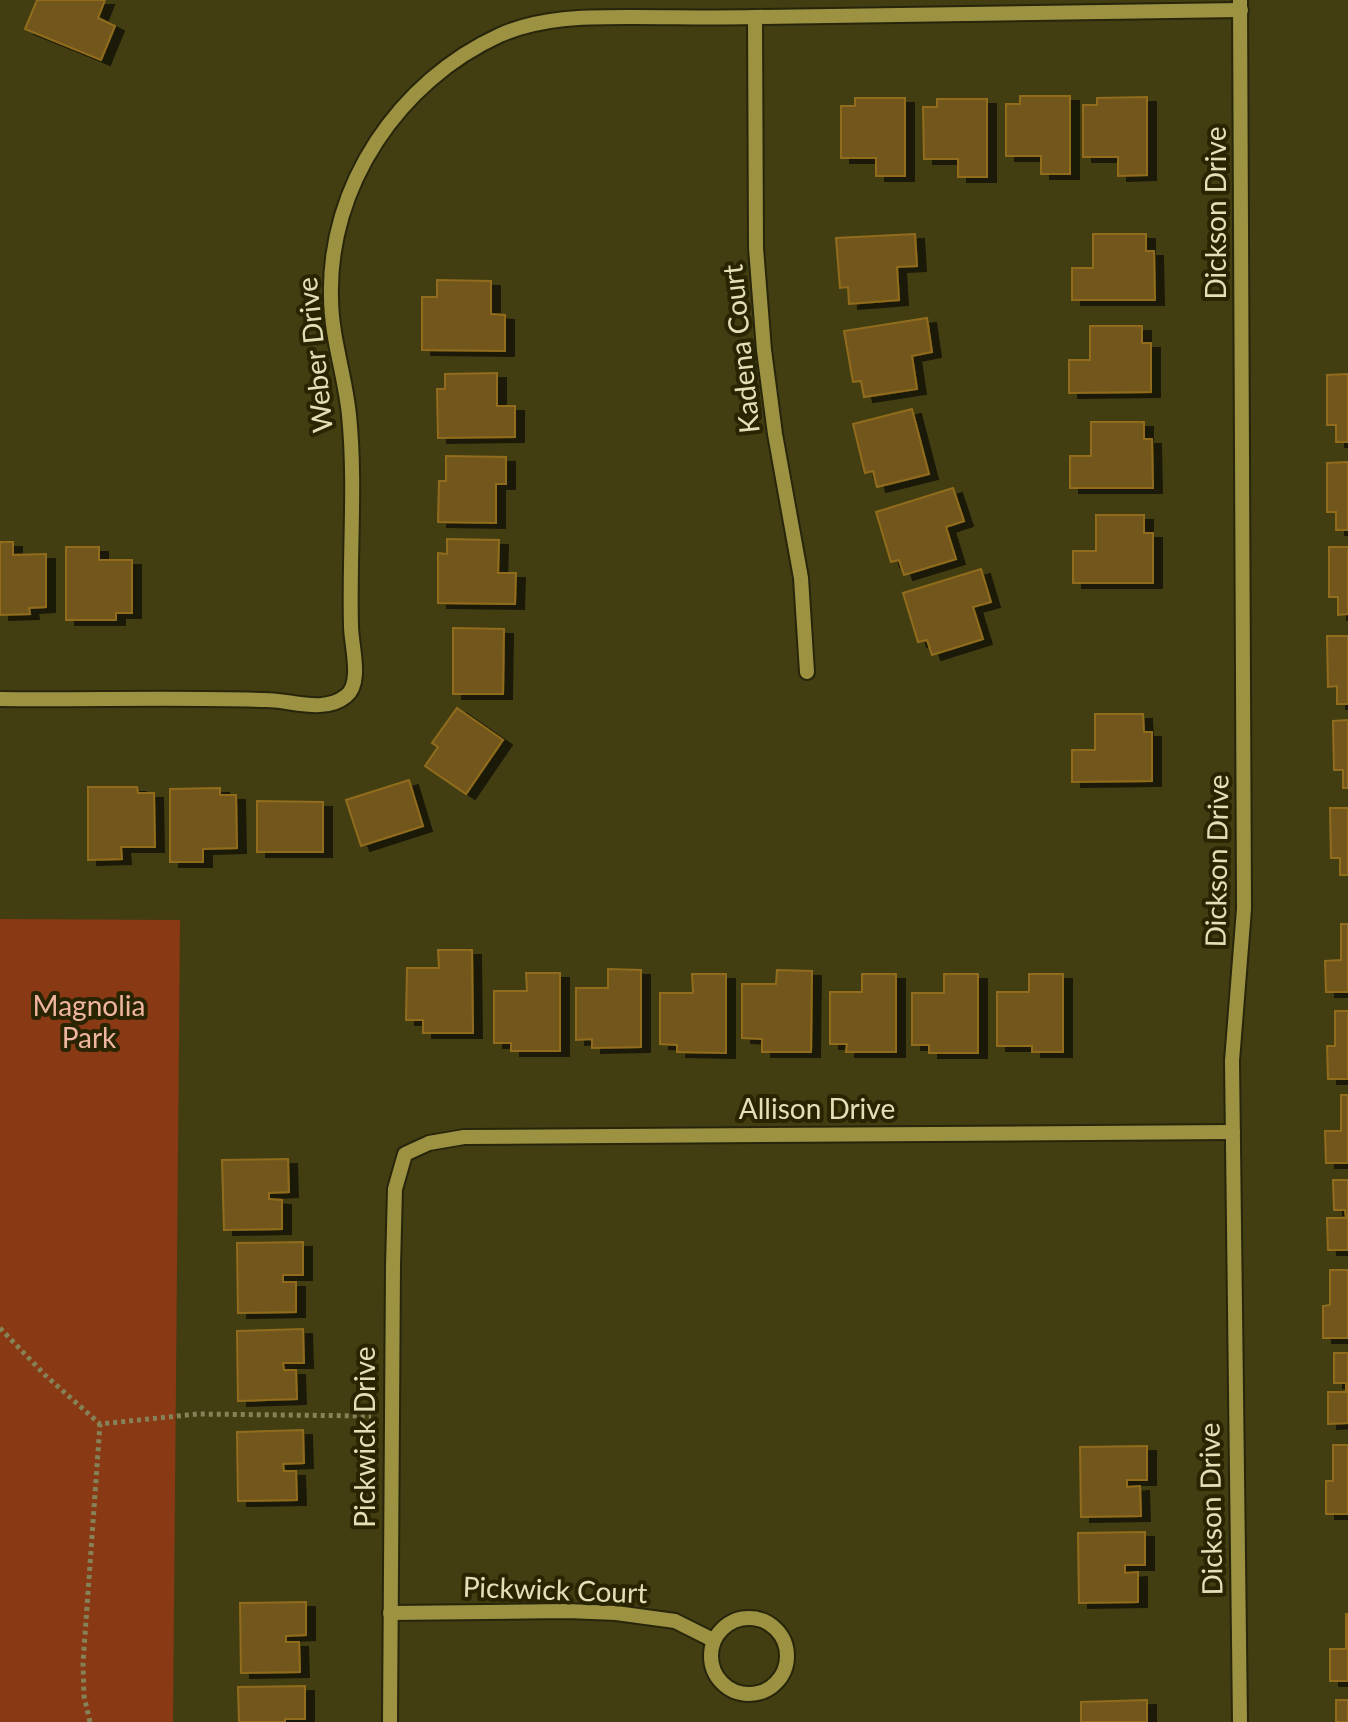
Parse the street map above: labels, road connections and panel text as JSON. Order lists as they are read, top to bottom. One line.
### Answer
{"streets":{"street":["Dickson Drive","Kadena Court","Weber Drive","Allison Drive","Pickwick Drive","Pickwick Court"]},"crossings":[["Dickson Drive","Weber Drive"],["Dickson Drive","Allison Drive"],["Kadena Court","Weber Drive"],["Allison Drive","Pickwick Drive"],["Pickwick Drive","Pickwick Court"]],"parks":["Magnolia Park"]}
